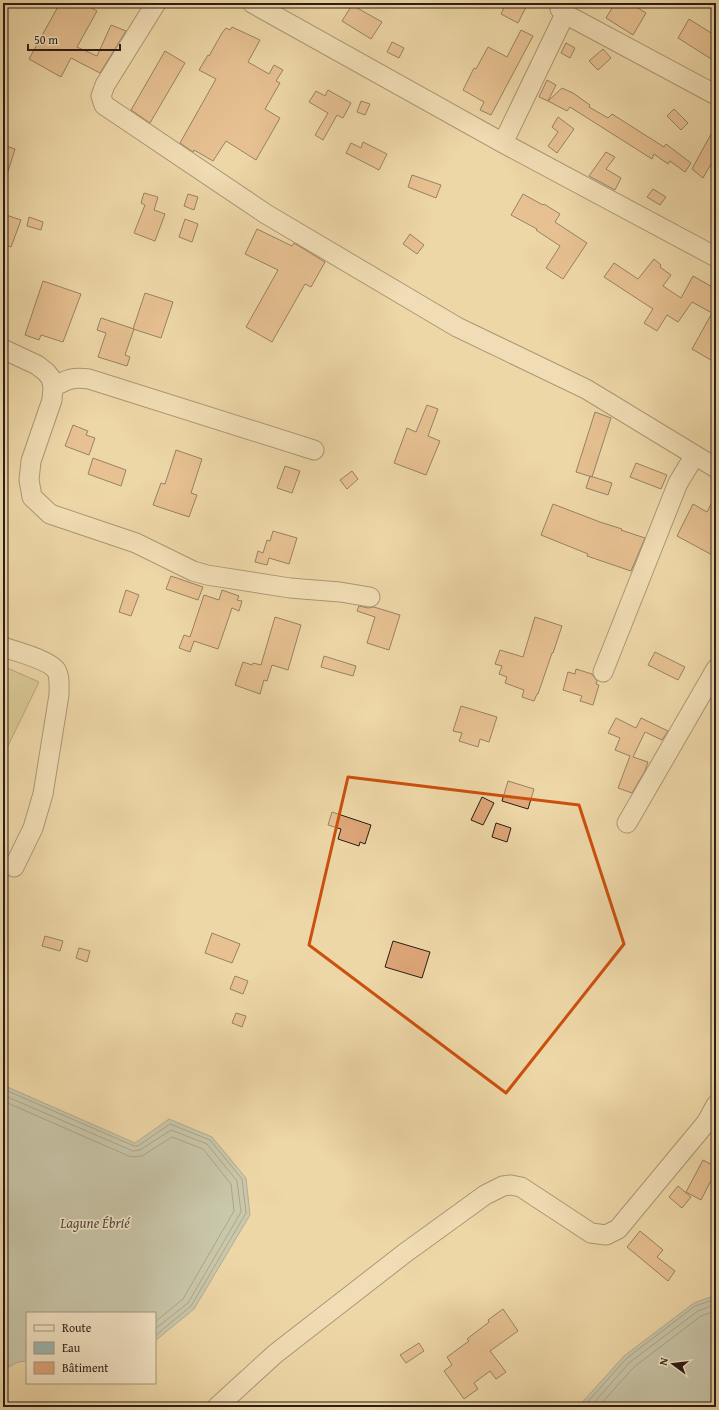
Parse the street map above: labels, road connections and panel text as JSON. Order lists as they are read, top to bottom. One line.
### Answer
{"water":["Lagune Ébrié"],"legend":["Route","Eau","Bâtiment"],"scale_bar":"50 m","north":"left"}
